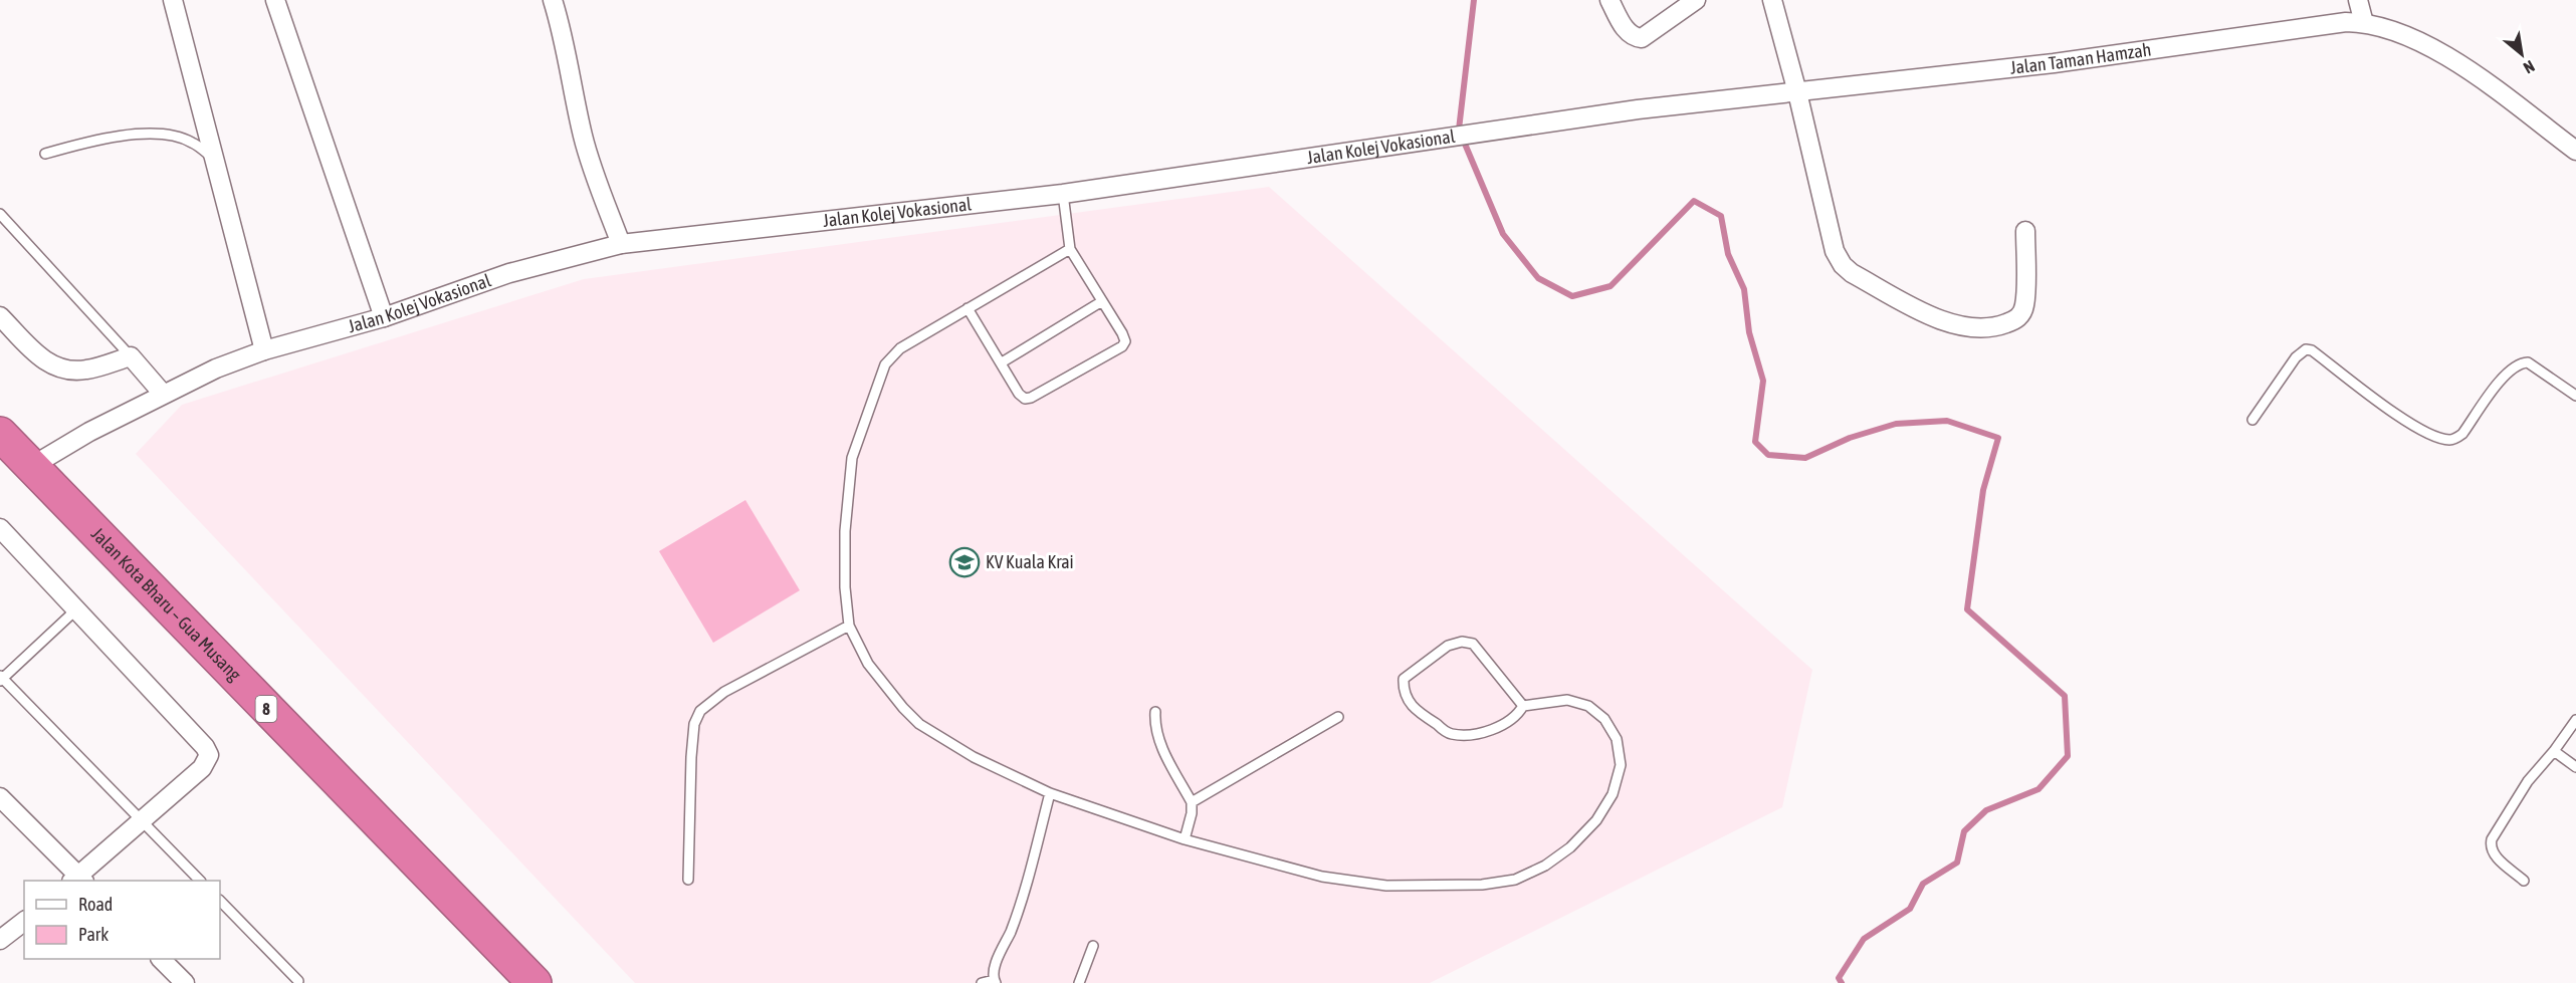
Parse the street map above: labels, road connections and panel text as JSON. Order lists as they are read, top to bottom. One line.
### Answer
{"streets":{"highway":["Jalan Kota Bharu – Gua Musang","8"],"street":["Jalan Taman Hamzah","Jalan Kolej Vokasional"]},"crossings":[["Jalan Taman Hamzah","Jalan Kolej Vokasional"],["Jalan Kolej Vokasional","Jalan Kota Bharu – Gua Musang"]],"places":{"school or university":["KV Kuala Krai"]},"legend":["Road","Park"],"north":"bottom right"}
